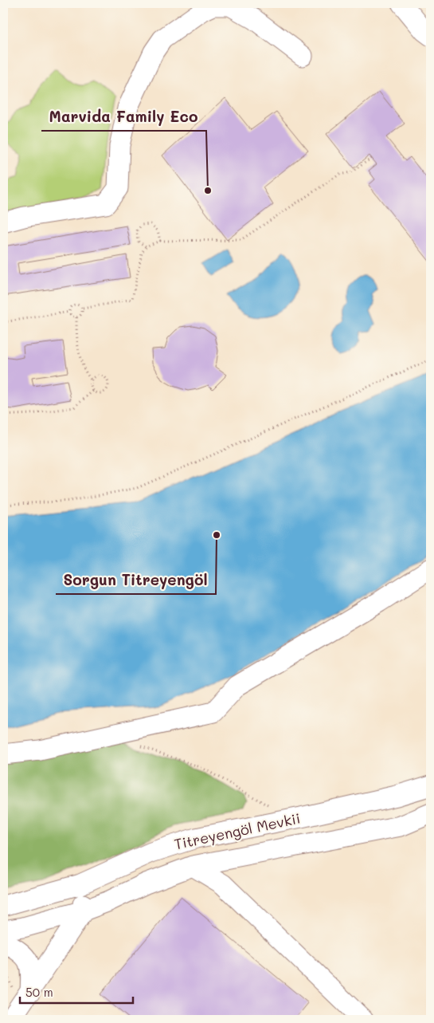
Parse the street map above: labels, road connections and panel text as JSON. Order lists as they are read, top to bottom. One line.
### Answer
{"streets":{"street":["Titreyengöl Mevkii"]},"places":["Marvida Family Eco","Sorgun Titreyengöl"],"scale_bar":"50 m"}
